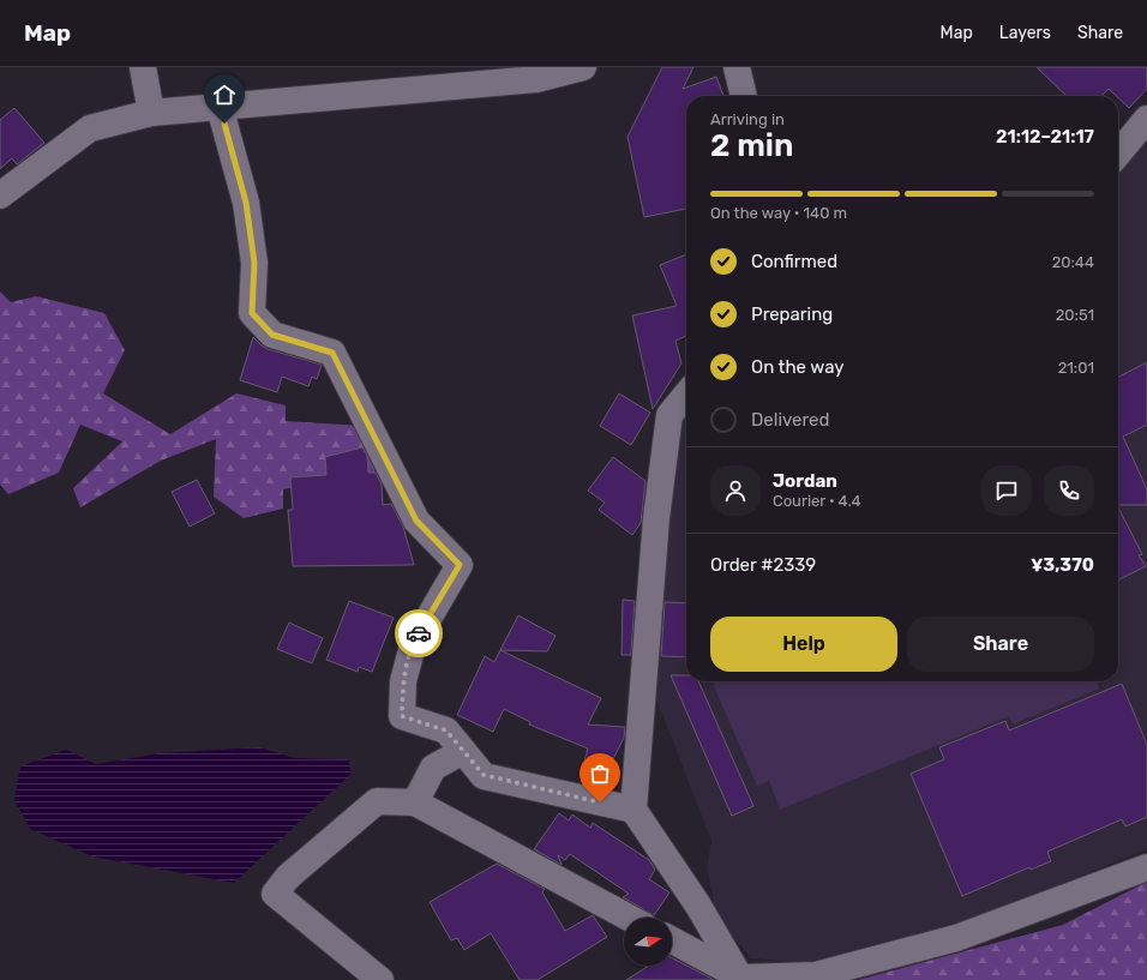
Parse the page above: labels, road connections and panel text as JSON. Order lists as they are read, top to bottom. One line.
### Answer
{"north":"right","page":{"header":"Map","nav":["Map","Layers","Share"],"heading":["2 min","Arriving in","21:12–21:17"],"panel":["Jordan","Courier · 4.4","Order #2339","¥3,370"],"bar":"On the way · 140 m","list":[["Confirmed","20:44"],["Preparing","20:51"],["On the way","21:01"],"Delivered"],"buttons":["Help","Share"]}}
